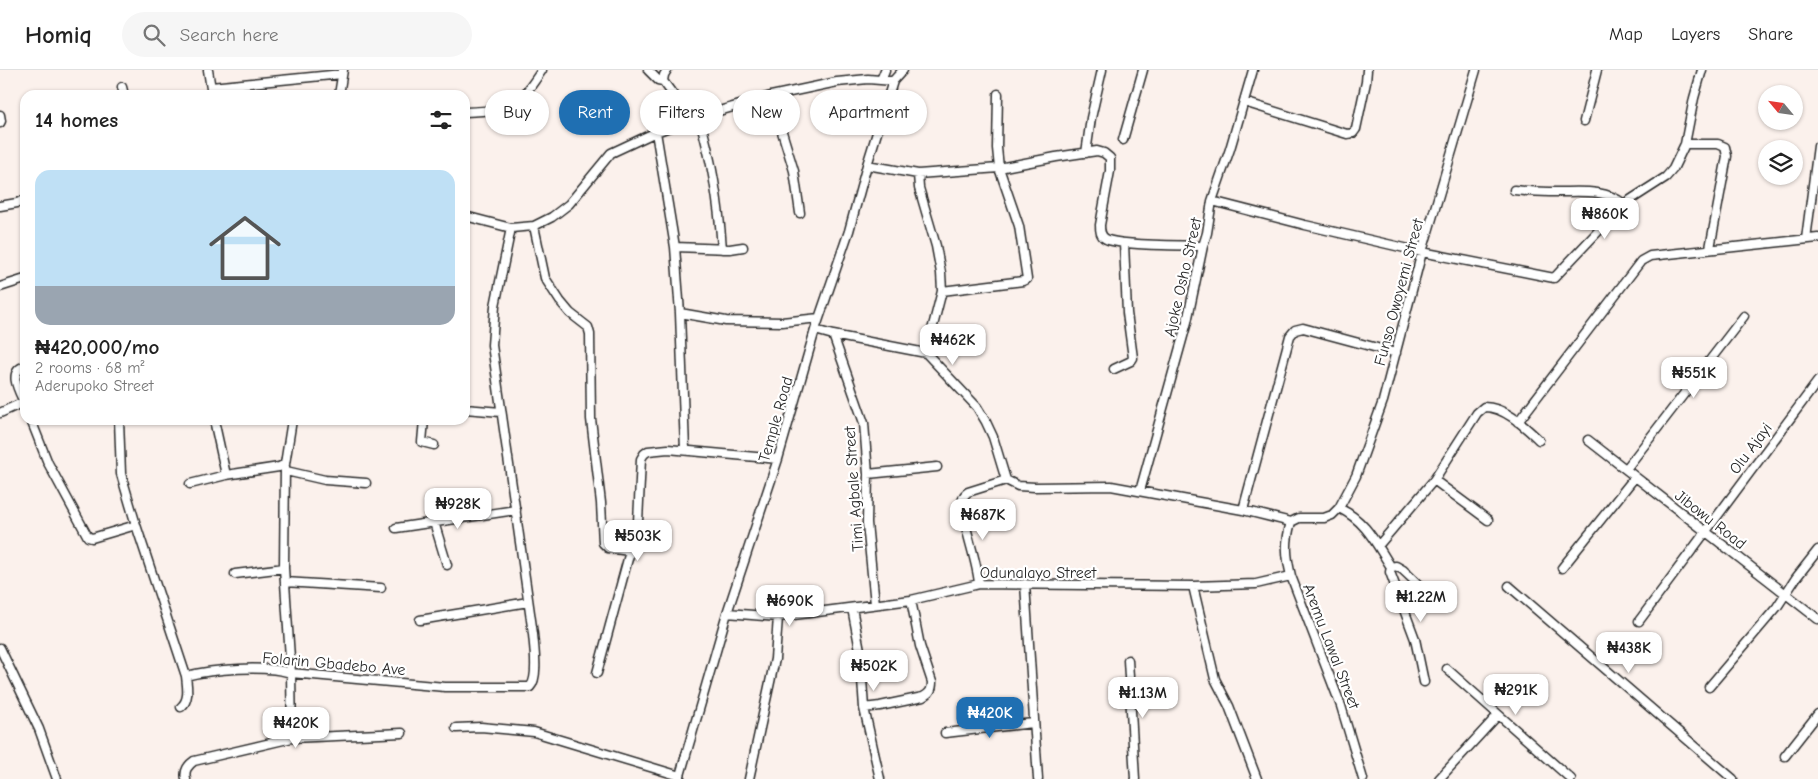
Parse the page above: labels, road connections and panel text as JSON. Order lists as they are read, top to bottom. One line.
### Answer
{"streets":{"street":["Ajoke Osho Street","Funso Owoyemi Street","Temple Road","Olu Ajayi","Timi Agbale Street","Jibowu Road","Odunalayo Street","Aremu Lawal Street","Folarin Gbadebo Ave"]},"crossings":[["Funso Owoyemi Street","Aremu Lawal Street"],["Temple Road","Odunalayo Street"],["Olu Ajayi","Jibowu Road"],["Timi Agbale Street","Odunalayo Street"],["Odunalayo Street","Aremu Lawal Street"]],"north":"top left","page":{"header":"Homiq","search":"Search here","nav":["Map","Layers","Share"],"chip":["Buy","Rent","Filters","New","Apartment"],"heading":"14 homes","list":[{"name":"₦420,000/mo","note":"2 rooms · 68 m² · Aderupoko Street"}],"price":["₦860K","₦462K","₦551K","₦928K","₦687K","₦503K","₦1.22M","₦690K","₦438K","₦502K","₦291K","₦1.13M","₦420K","₦420K"]}}
